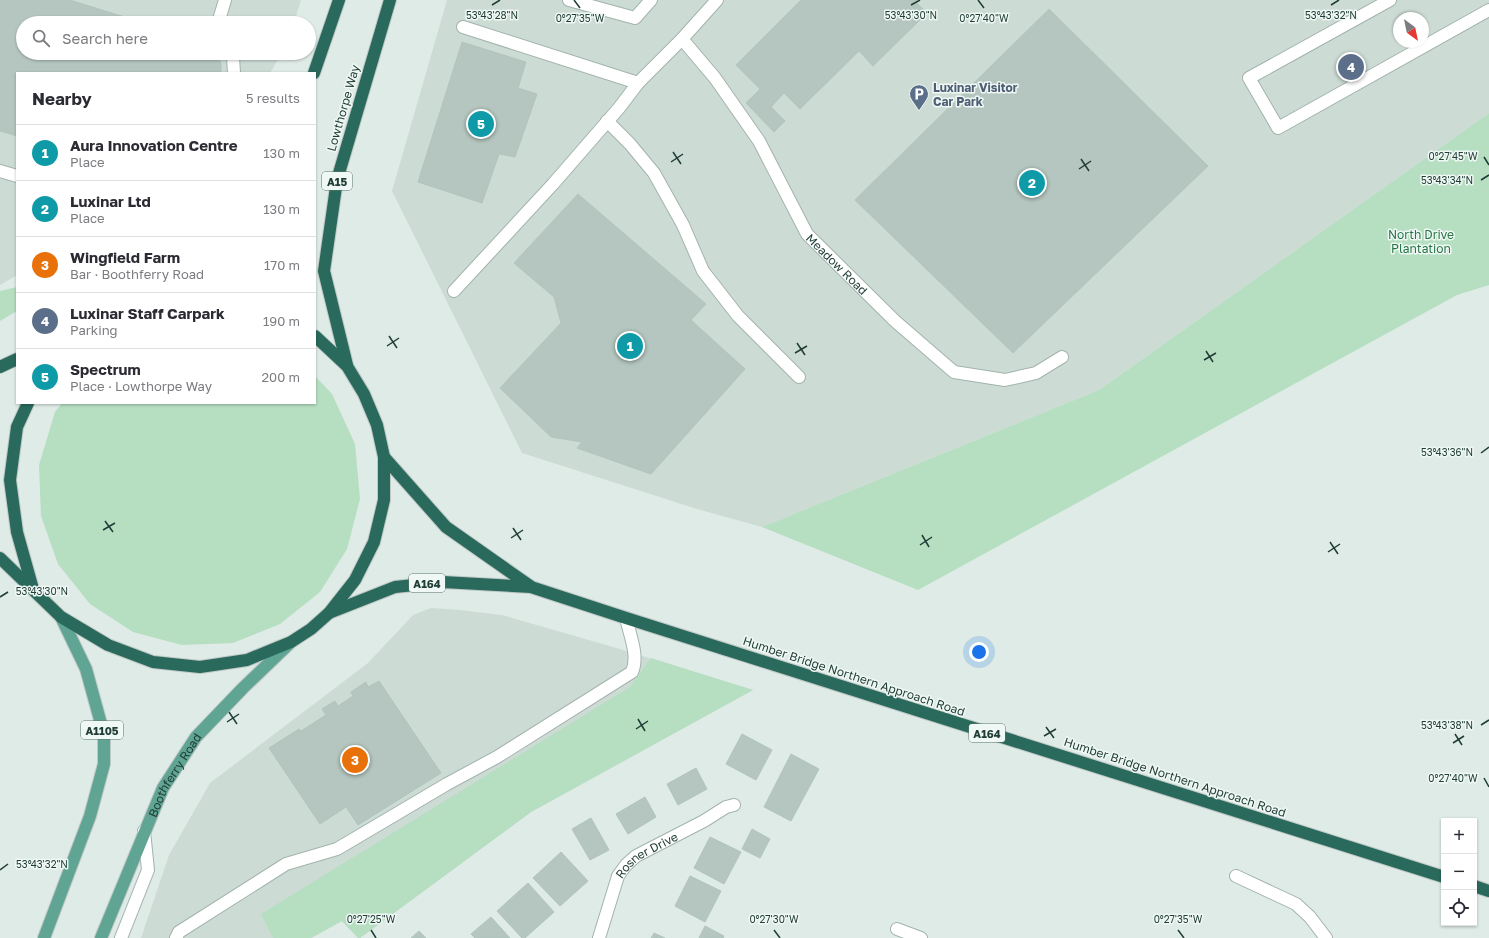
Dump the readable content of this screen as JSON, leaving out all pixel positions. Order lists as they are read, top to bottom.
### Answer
{
  "streets": {
    "highway": [
      "Lowthorpe Way",
      "A15",
      "A164",
      "Humber Bridge Northern Approach Road"
    ],
    "main road": ["A1105", "Boothferry Road"],
    "street": ["Meadow Road", "Rosner Drive"]
  },
  "crossings": [
    ["A164", "Humber Bridge Northern Approach Road"]
  ],
  "parks": ["North Drive Plantation"],
  "places": {
    "parking": ["Luxinar Visitor Car Park"]
  },
  "north": "bottom right",
  "page": {
    "search": "Search here",
    "pins": [
      "4",
      "5",
      "2",
      "1",
      "3"
    ],
    "heading": ["Nearby", "5 results"],
    "list": [
      {
        "mark": "1",
        "name": "Aura Innovation Centre",
        "note": "Place",
        "value": "130 m"
      },
      {
        "mark": "2",
        "name": "Luxinar Ltd",
        "note": "Place",
        "value": "130 m"
      },
      {
        "mark": "3",
        "name": "Wingfield Farm",
        "note": "Bar · Boothferry Road",
        "value": "170 m"
      },
      {
        "mark": "4",
        "name": "Luxinar Staff Carpark",
        "note": "Parking",
        "value": "190 m"
      },
      {
        "mark": "5",
        "name": "Spectrum",
        "note": "Place · Lowthorpe Way",
        "value": "200 m"
      }
    ],
    "map_buttons": ["+", "−"]
  },
  "coordinates": [
    "53°43'28\"N",
    "53°43'30\"N",
    "53°43'32\"N",
    "0°27'35\"W",
    "0°27'40\"W",
    "0°27'45\"W",
    "53°43'34\"N",
    "53°43'36\"N",
    "53°43'38\"N",
    "0°27'25\"W",
    "0°27'30\"W"
  ]
}
